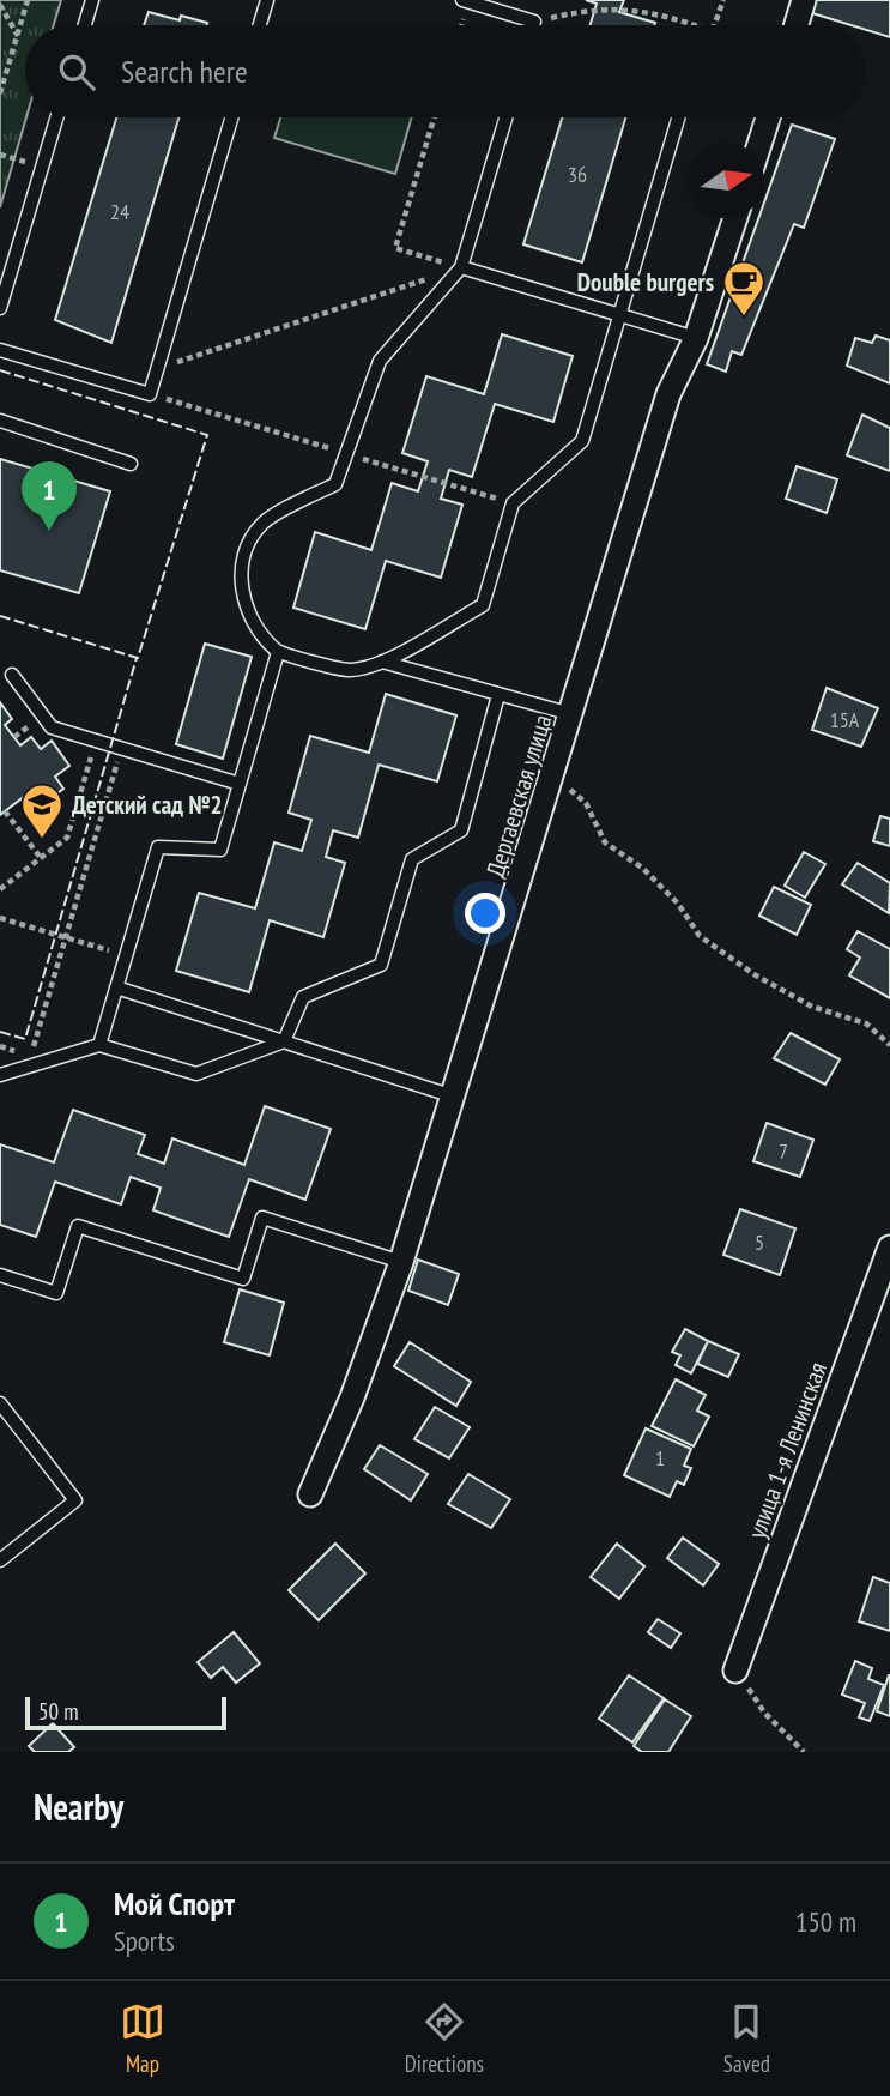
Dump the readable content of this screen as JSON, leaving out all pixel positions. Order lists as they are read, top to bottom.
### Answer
{
  "streets": {
    "street": ["Дергаевская улица", "улица 1-я Ленинская"]
  },
  "places": {
    "cafe": ["Double burgers"],
    "school or university": ["Детский сад №2"]
  },
  "house_numbers": [
    "36",
    "24",
    "15А",
    "7",
    "5",
    "1"
  ],
  "scale_bar": "50 m",
  "north": "right",
  "page": {
    "search": "Search here",
    "pins": "1",
    "scale": "50 m",
    "heading": "Nearby",
    "list": [
      {
        "mark": "1",
        "name": "Мой Спорт",
        "note": "Sports",
        "value": "150 m"
      }
    ],
    "nav": ["Map", "Directions", "Saved"]
  }
}
